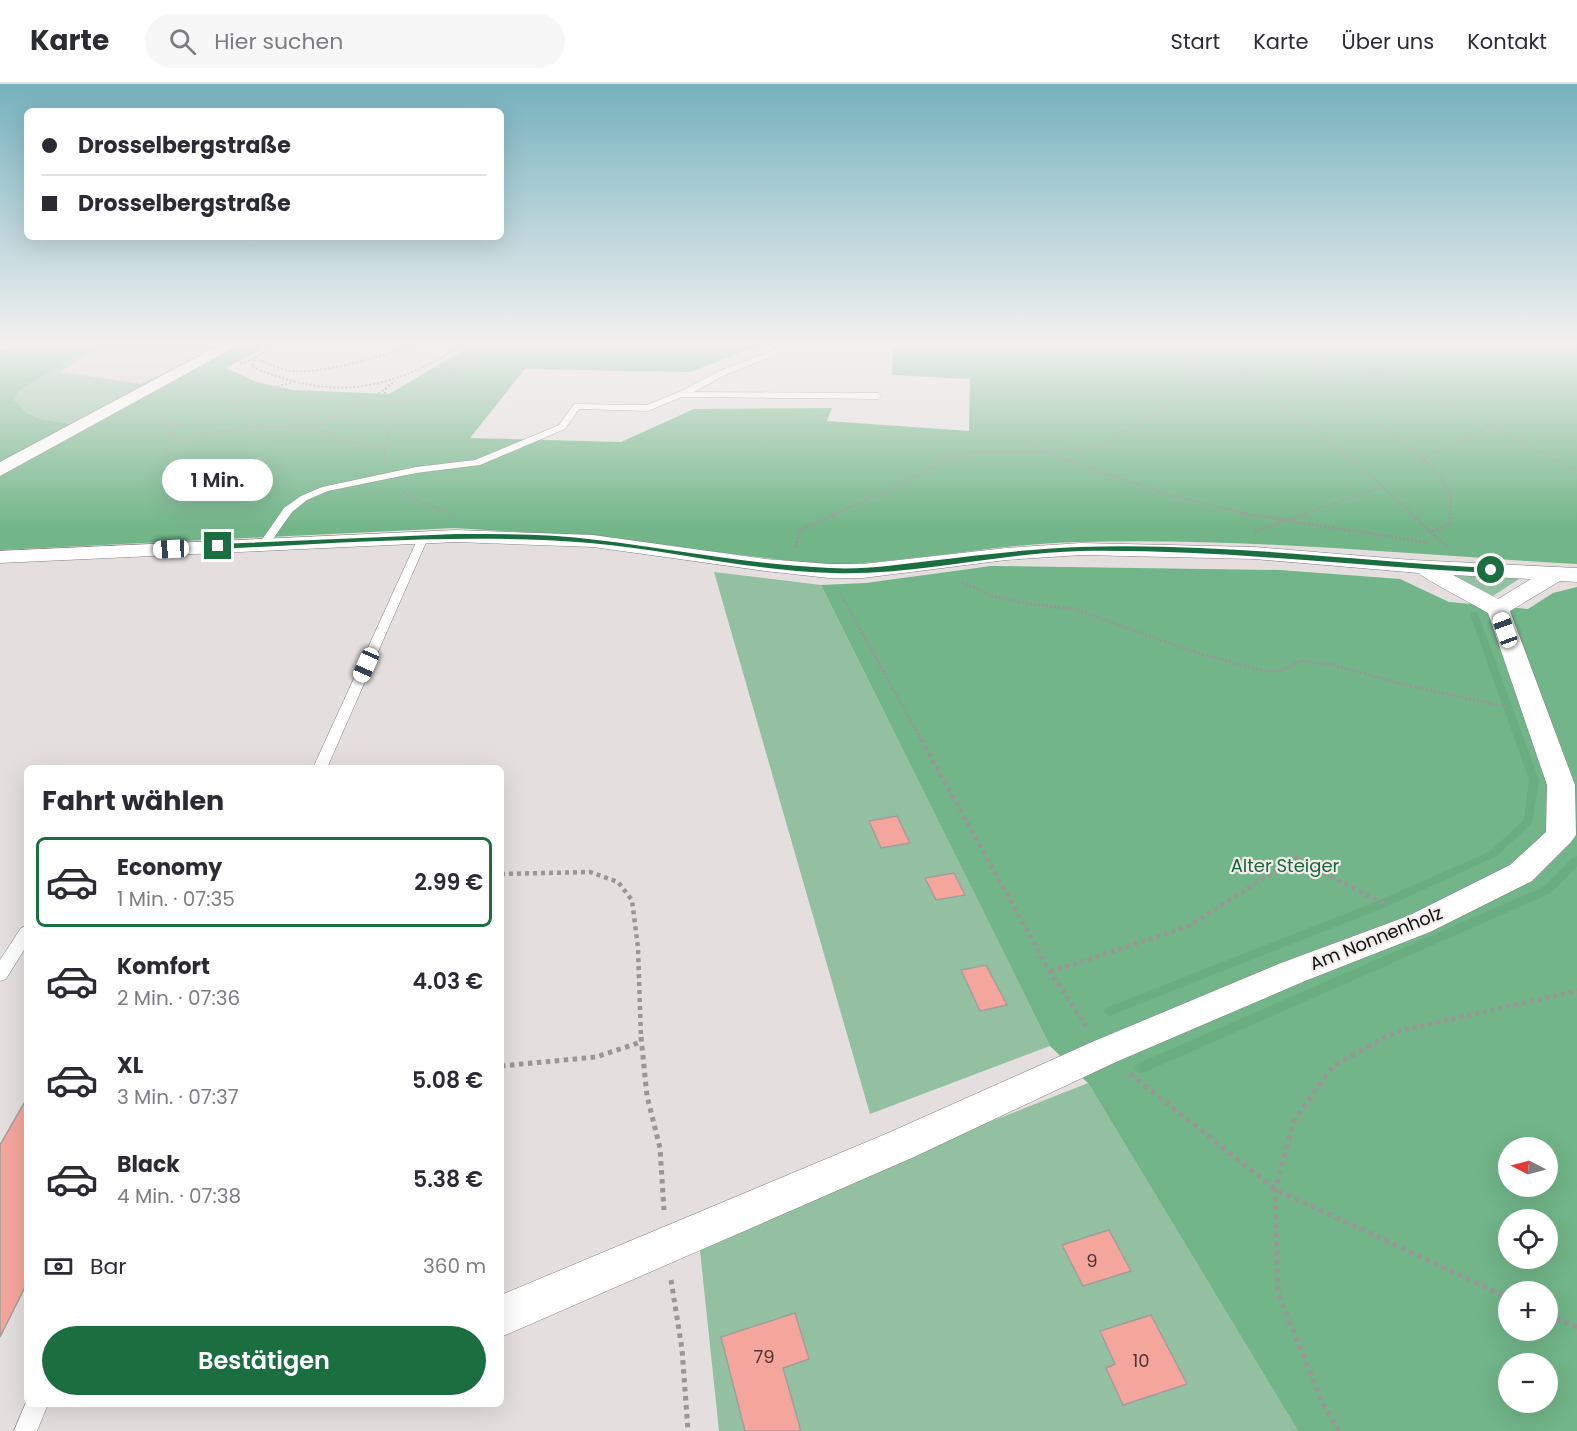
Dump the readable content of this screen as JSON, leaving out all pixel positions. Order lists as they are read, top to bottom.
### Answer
{
  "streets": {
    "street": ["Am Nonnenholz"]
  },
  "parks": ["Alter Steiger"],
  "house_numbers": ["9", "79", "10"],
  "north": "left",
  "page": {
    "header": "Karte",
    "search": "Hier suchen",
    "nav": [
      "Start",
      "Karte",
      "Über uns",
      "Kontakt"
    ],
    "banner": ["Drosselbergstraße", "Drosselbergstraße"],
    "bubble": "1 Min.",
    "heading": "Fahrt wählen",
    "list": [
      {
        "name": "Economy",
        "note": "1 Min. · 07:35",
        "value": "2.99 €"
      },
      {
        "name": "Komfort",
        "note": "2 Min. · 07:36",
        "value": "4.03 €"
      },
      {
        "name": "XL",
        "note": "3 Min. · 07:37",
        "value": "5.08 €"
      },
      {
        "name": "Black",
        "note": "4 Min. · 07:38",
        "value": "5.38 €"
      }
    ],
    "map_buttons": ["+", "−"],
    "pay": ["Bar", "360 m"],
    "buttons": "Bestätigen"
  }
}
